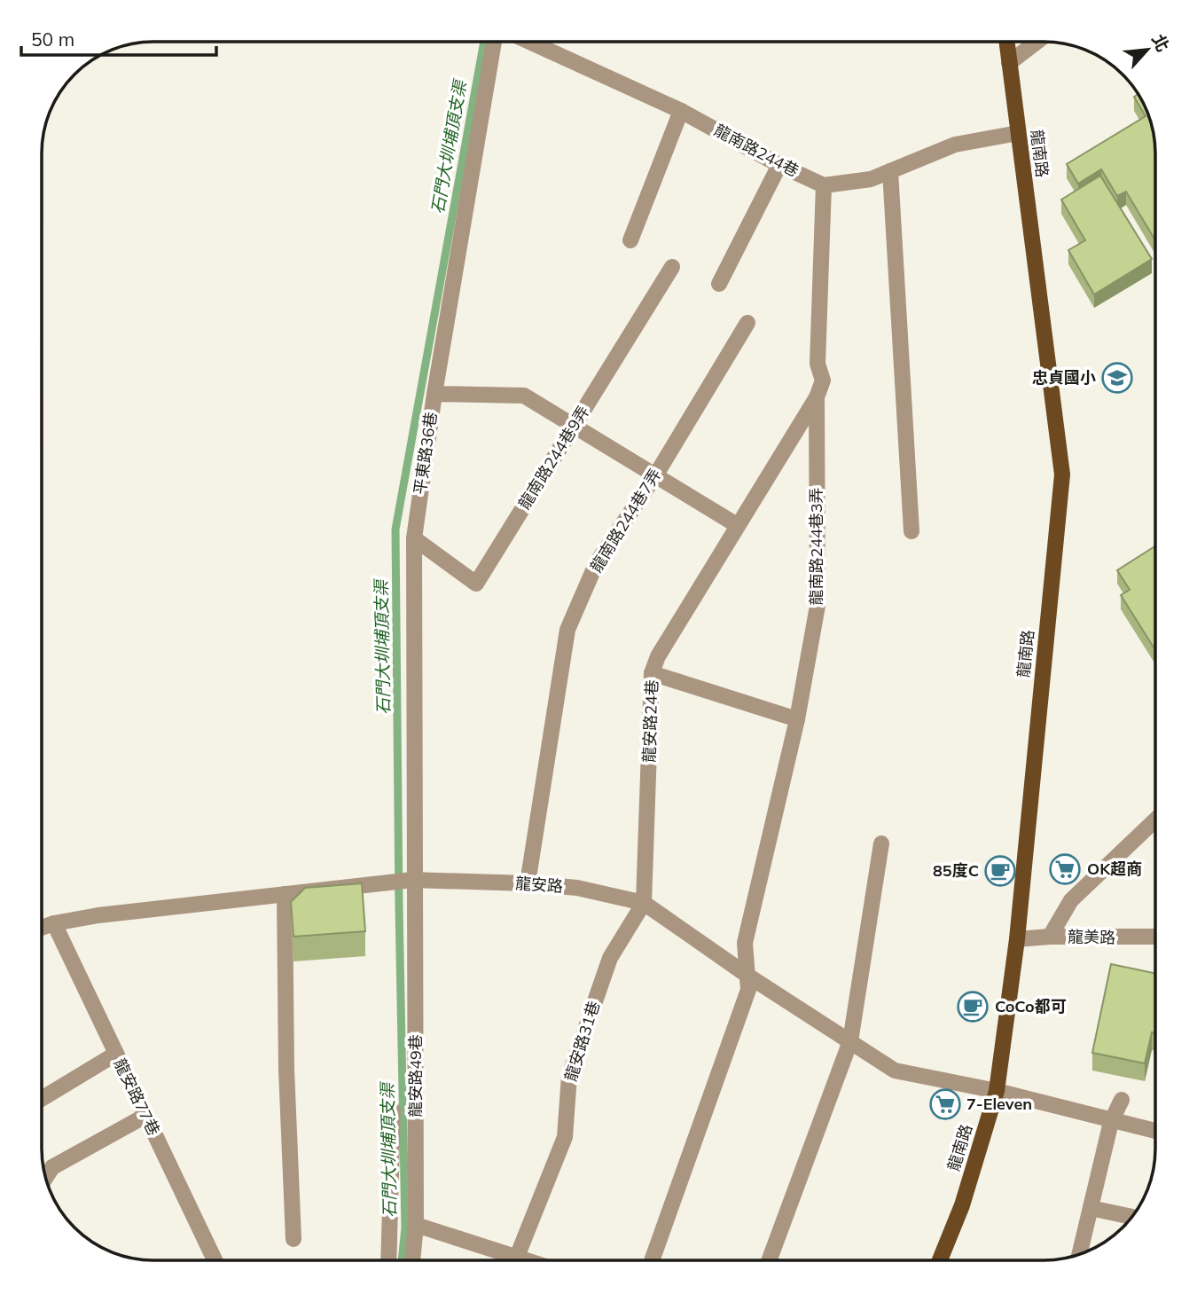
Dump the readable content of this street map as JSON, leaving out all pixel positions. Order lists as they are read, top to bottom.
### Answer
{
  "streets": {
    "main road": ["龍南路"],
    "street": [
      "龍南路244巷",
      "平東路36巷",
      "龍南路244巷9弄",
      "龍南路244巷7弄",
      "龍南路244巷3弄",
      "龍安路24巷",
      "龍安路",
      "龍美路",
      "龍安路31巷",
      "龍安路49巷",
      "龍安路77巷"
    ]
  },
  "crossings": [
    ["龍南路244巷", "龍南路244巷3弄"],
    ["龍南路", "龍安路"],
    ["龍南路", "龍美路"],
    ["平東路36巷", "龍南路244巷9弄"],
    ["平東路36巷", "龍安路"],
    ["平東路36巷", "龍安路49巷"],
    ["龍南路244巷7弄", "龍安路"],
    ["龍南路244巷3弄", "龍安路24巷"],
    ["龍南路244巷3弄", "龍安路"],
    ["龍安路24巷", "龍安路"],
    ["龍安路24巷", "龍安路31巷"],
    ["龍安路", "龍安路31巷"],
    ["龍安路", "龍安路49巷"],
    ["龍安路", "龍安路77巷"]
  ],
  "water": ["石門大圳埔頂支渠"],
  "places": {
    "school or university": ["忠貞國小"],
    "supermarket": ["OK超商", "7-Eleven"],
    "cafe": ["85度C", "CoCo都可"]
  },
  "scale_bar": "50 m",
  "north": "top right"
}
